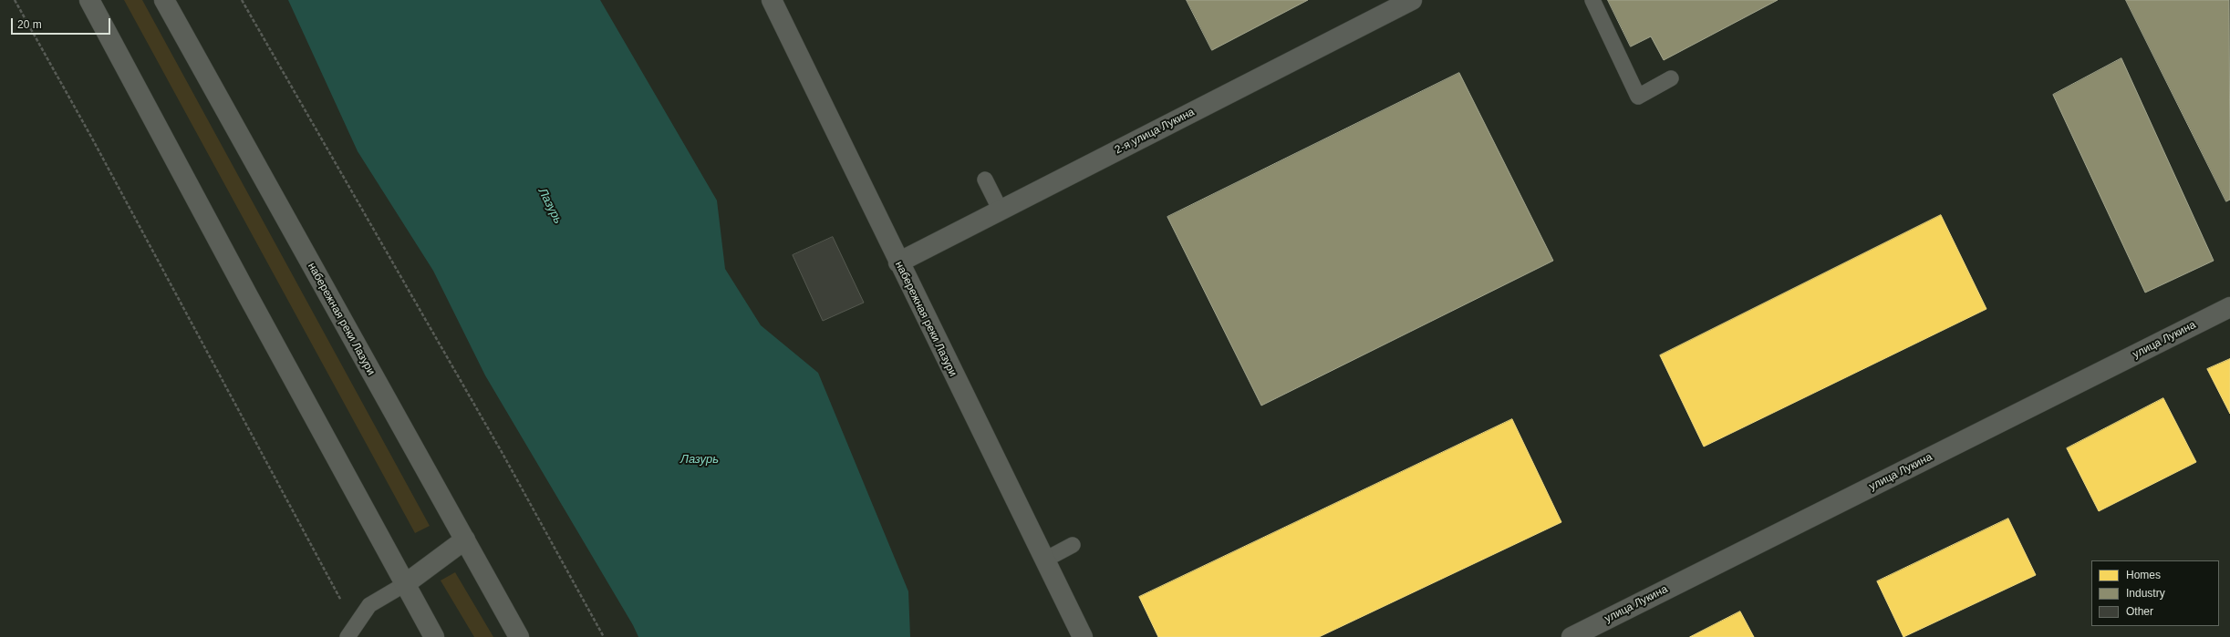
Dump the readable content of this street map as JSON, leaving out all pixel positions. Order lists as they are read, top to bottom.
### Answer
{
  "streets": {
    "street": ["2-я улица Лукина", "набережная реки Лазури", "улица Лукина"]
  },
  "crossings": [
    ["2-я улица Лукина", "набережная реки Лазури"]
  ],
  "water": ["Лазурь"],
  "legend": ["Homes", "Industry", "Other"],
  "scale_bar": "20 m"
}
